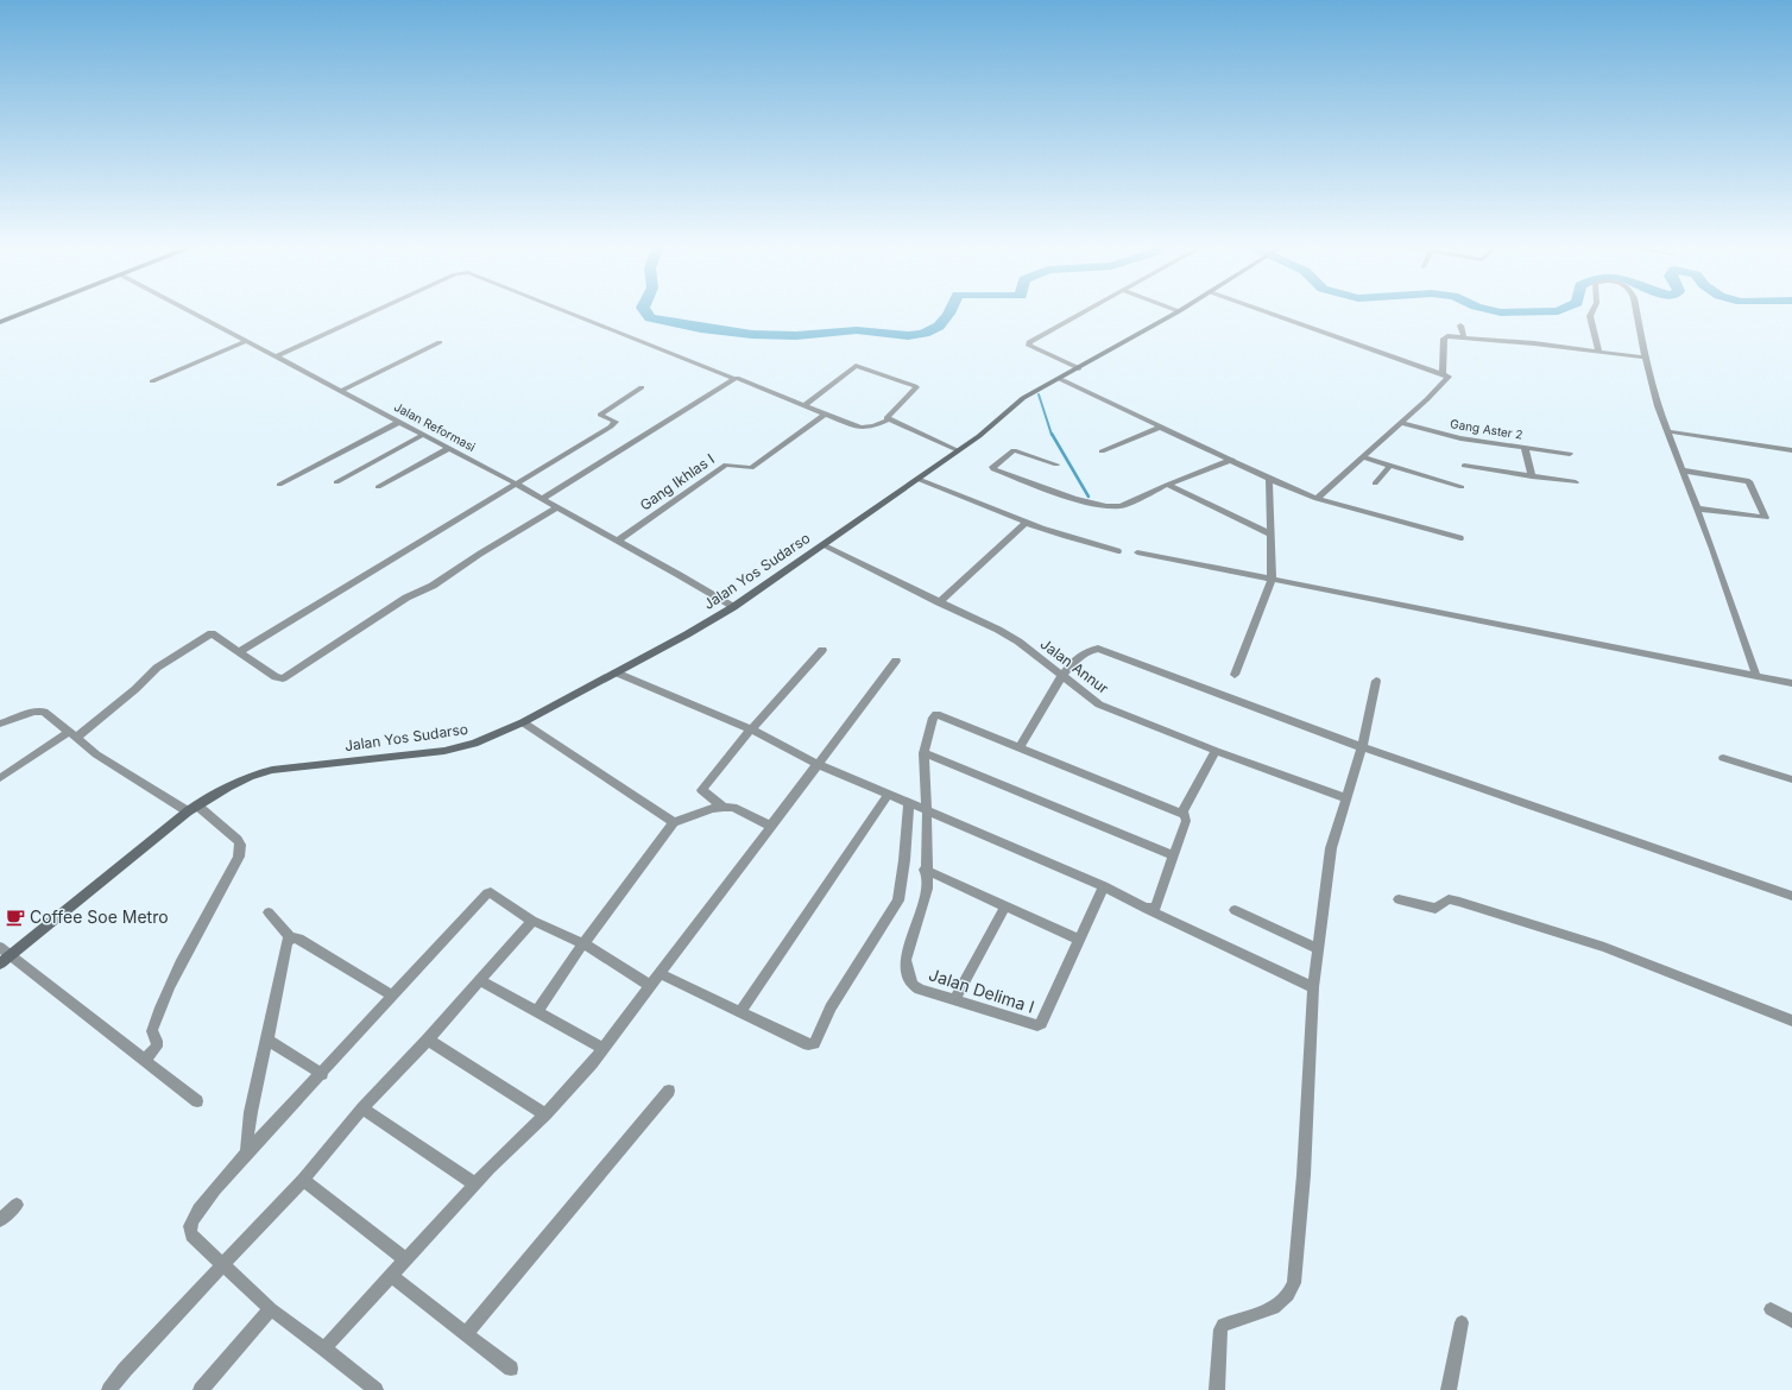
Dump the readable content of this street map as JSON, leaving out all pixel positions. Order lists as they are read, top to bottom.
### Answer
{
  "streets": {
    "street": [
      "Jalan Reformasi",
      "Gang Aster 2",
      "Gang Ikhlas I",
      "Jalan Yos Sudarso",
      "Jalan Annur",
      "Jalan Delima I"
    ]
  },
  "crossings": [
    ["Jalan Reformasi", "Gang Ikhlas I"],
    ["Jalan Reformasi", "Jalan Yos Sudarso"],
    ["Jalan Yos Sudarso", "Jalan Annur"]
  ],
  "places": {
    "cafe": ["Coffee Soe Metro"]
  }
}
